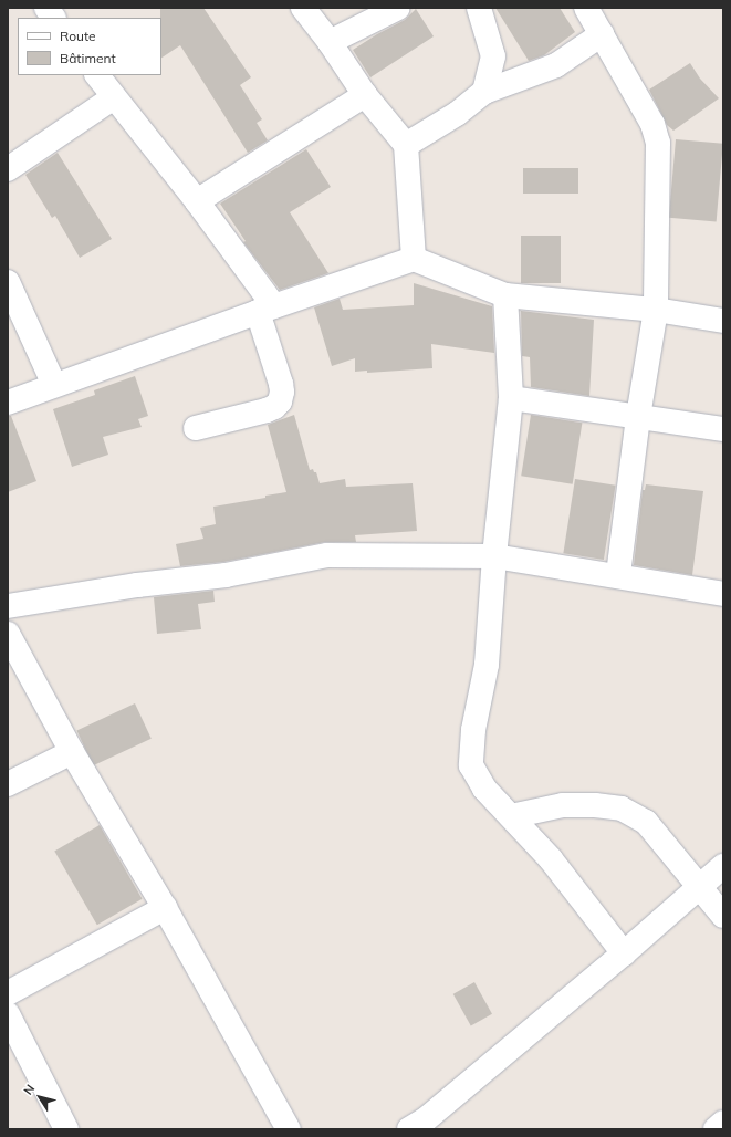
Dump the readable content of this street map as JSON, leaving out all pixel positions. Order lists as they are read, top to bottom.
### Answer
{
  "legend": ["Route", "Bâtiment"],
  "north": "top left"
}
